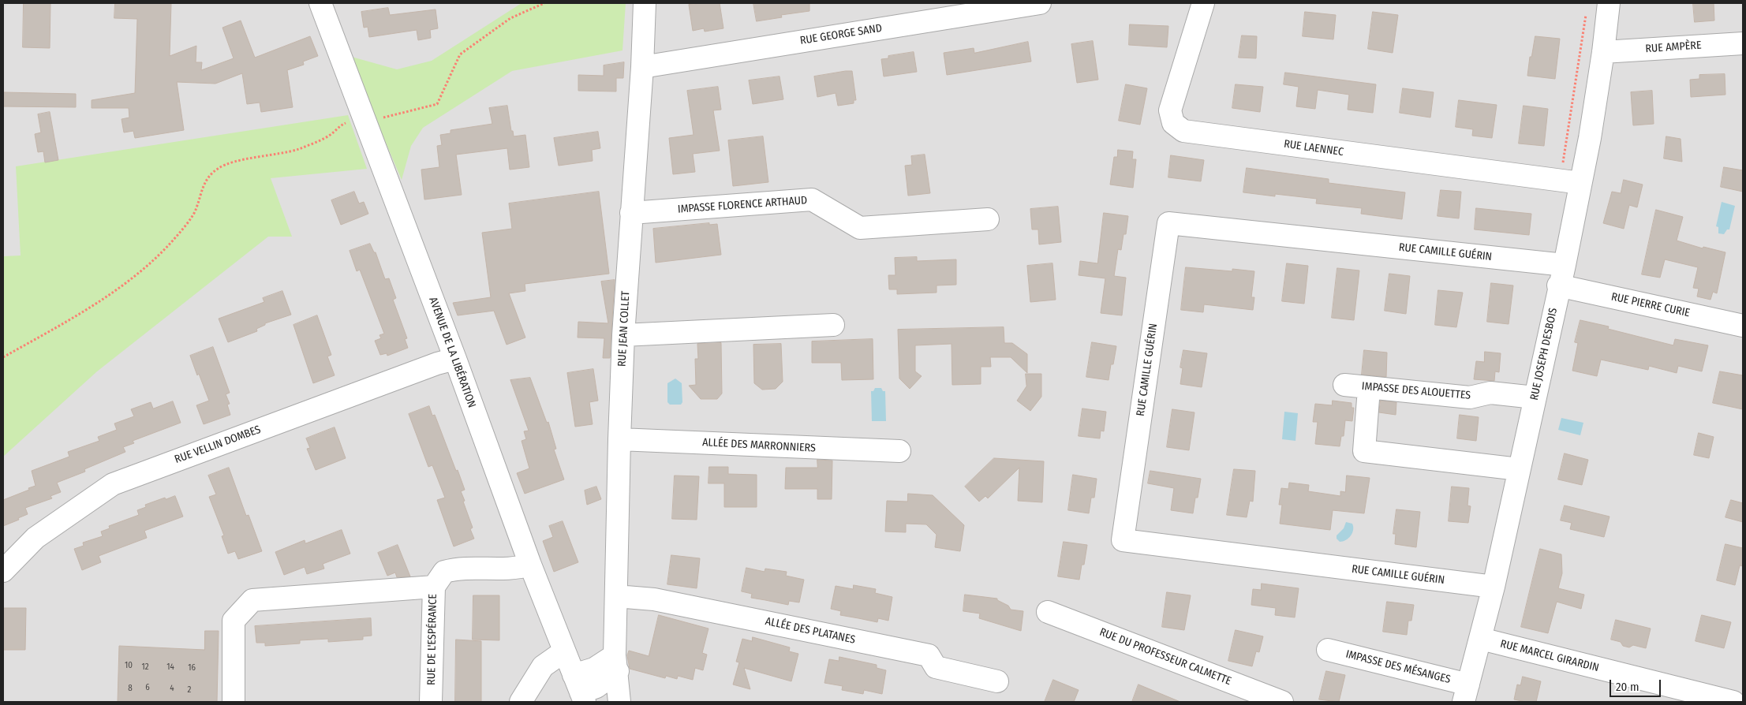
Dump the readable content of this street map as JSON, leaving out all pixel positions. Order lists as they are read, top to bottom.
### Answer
{
  "streets": {
    "street": [
      "RUE GEORGE SAND",
      "RUE AMPÈRE",
      "RUE LAENNEC",
      "IMPASSE FLORENCE ARTHAUD",
      "RUE CAMILLE GUÉRIN",
      "RUE PIERRE CURIE",
      "RUE JEAN COLLET",
      "AVENUE DE LA LIBÉRATION",
      "RUE JOSEPH DESBOIS",
      "IMPASSE DES ALOUETTES",
      "RUE VELLIN DOMBES",
      "ALLÉE DES MARRONNIERS",
      "ALLÉE DES PLATANES",
      "RUE DE L'ESPÉRANCE",
      "RUE MARCEL GIRARDIN",
      "RUE DU PROFESSEUR CALMETTE",
      "IMPASSE DES MÉSANGES"
    ]
  },
  "crossings": [
    ["RUE GEORGE SAND", "RUE JEAN COLLET"],
    ["RUE AMPÈRE", "RUE JOSEPH DESBOIS"],
    ["RUE LAENNEC", "RUE JOSEPH DESBOIS"],
    ["IMPASSE FLORENCE ARTHAUD", "RUE JEAN COLLET"],
    ["RUE CAMILLE GUÉRIN", "RUE JOSEPH DESBOIS"],
    ["RUE PIERRE CURIE", "RUE JOSEPH DESBOIS"],
    ["RUE JEAN COLLET", "ALLÉE DES MARRONNIERS"],
    ["RUE JEAN COLLET", "ALLÉE DES PLATANES"],
    ["AVENUE DE LA LIBÉRATION", "RUE VELLIN DOMBES"],
    ["AVENUE DE LA LIBÉRATION", "RUE DE L'ESPÉRANCE"],
    ["RUE JOSEPH DESBOIS", "IMPASSE DES ALOUETTES"],
    ["RUE JOSEPH DESBOIS", "RUE MARCEL GIRARDIN"],
    ["RUE JOSEPH DESBOIS", "IMPASSE DES MÉSANGES"]
  ],
  "house_numbers": [
    "10",
    "12",
    "14",
    "16",
    "6",
    "8",
    "4",
    "2"
  ],
  "scale_bar": "20 m"
}
